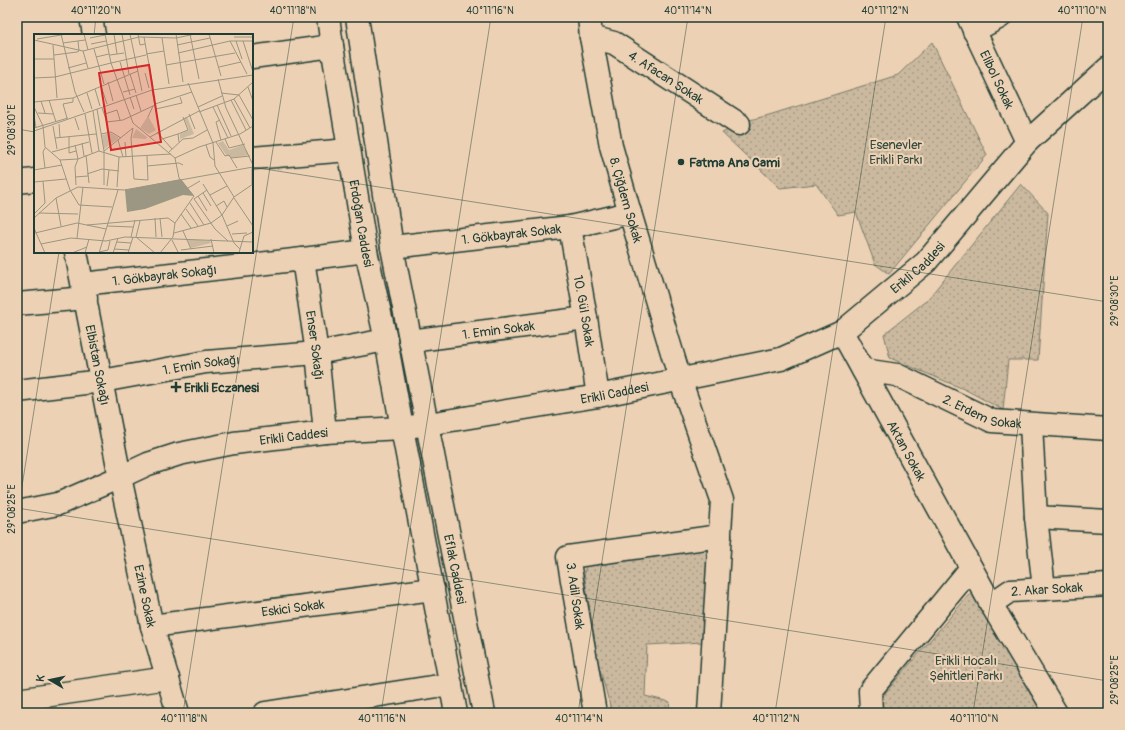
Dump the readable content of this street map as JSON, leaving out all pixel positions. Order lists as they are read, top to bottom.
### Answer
{
  "streets": {
    "street": [
      "4. Afacan Sokak",
      "Elibol Sokak",
      "8. Çiğdem Sokak",
      "Erdoğan Caddesi",
      "1. Gökbayrak Sokak",
      "Erikli Caddesi",
      "1. Gökbayrak Sokağı",
      "10. Gül Sokak",
      "1. Emin Sokak",
      "Enser Sokağı",
      "Elbistan Sokağı",
      "1. Emin Sokağı",
      "2. Erdem Sokak",
      "Aktan Sokak",
      "Eflak Caddesi",
      "2. Akar Sokak",
      "Ezine Sokak",
      "3. Adil Sokak",
      "Eskici Sokak"
    ]
  },
  "crossings": [
    ["4. Afacan Sokak", "8. Çiğdem Sokak"],
    ["Elibol Sokak", "Erikli Caddesi"],
    ["8. Çiğdem Sokak", "1. Gökbayrak Sokak"],
    ["8. Çiğdem Sokak", "Erikli Caddesi"],
    ["Erdoğan Caddesi", "1. Gökbayrak Sokak"],
    ["Erdoğan Caddesi", "Erikli Caddesi"],
    ["Erdoğan Caddesi", "1. Gökbayrak Sokağı"],
    ["Erdoğan Caddesi", "1. Emin Sokak"],
    ["Erdoğan Caddesi", "1. Emin Sokağı"],
    ["Erdoğan Caddesi", "Eflak Caddesi"],
    ["1. Gökbayrak Sokak", "10. Gül Sokak"],
    ["Erikli Caddesi", "10. Gül Sokak"],
    ["Erikli Caddesi", "Enser Sokağı"],
    ["Erikli Caddesi", "Elbistan Sokağı"],
    ["Erikli Caddesi", "Aktan Sokak"],
    ["Erikli Caddesi", "Eflak Caddesi"],
    ["Erikli Caddesi", "Ezine Sokak"],
    ["1. Gökbayrak Sokağı", "Enser Sokağı"],
    ["1. Gökbayrak Sokağı", "Elbistan Sokağı"],
    ["10. Gül Sokak", "1. Emin Sokak"],
    ["Enser Sokağı", "1. Emin Sokağı"],
    ["Elbistan Sokağı", "1. Emin Sokağı"],
    ["Elbistan Sokağı", "Ezine Sokak"],
    ["2. Erdem Sokak", "Aktan Sokak"],
    ["Aktan Sokak", "2. Akar Sokak"],
    ["Eflak Caddesi", "Eskici Sokak"],
    ["Ezine Sokak", "Eskici Sokak"]
  ],
  "parks": ["Esenevler Erikli Parkı", "Erikli Hocalı Şehitleri Parkı"],
  "places": {
    "other": ["Fatma Ana Cami"],
    "health": ["Erikli Eczanesi"]
  },
  "north": "left",
  "coordinates": [
    "40°11'20\"N",
    "40°11'18\"N",
    "40°11'16\"N",
    "40°11'14\"N",
    "40°11'12\"N",
    "40°11'10\"N",
    "29°08'30\"E",
    "29°08'25\"E"
  ]
}
